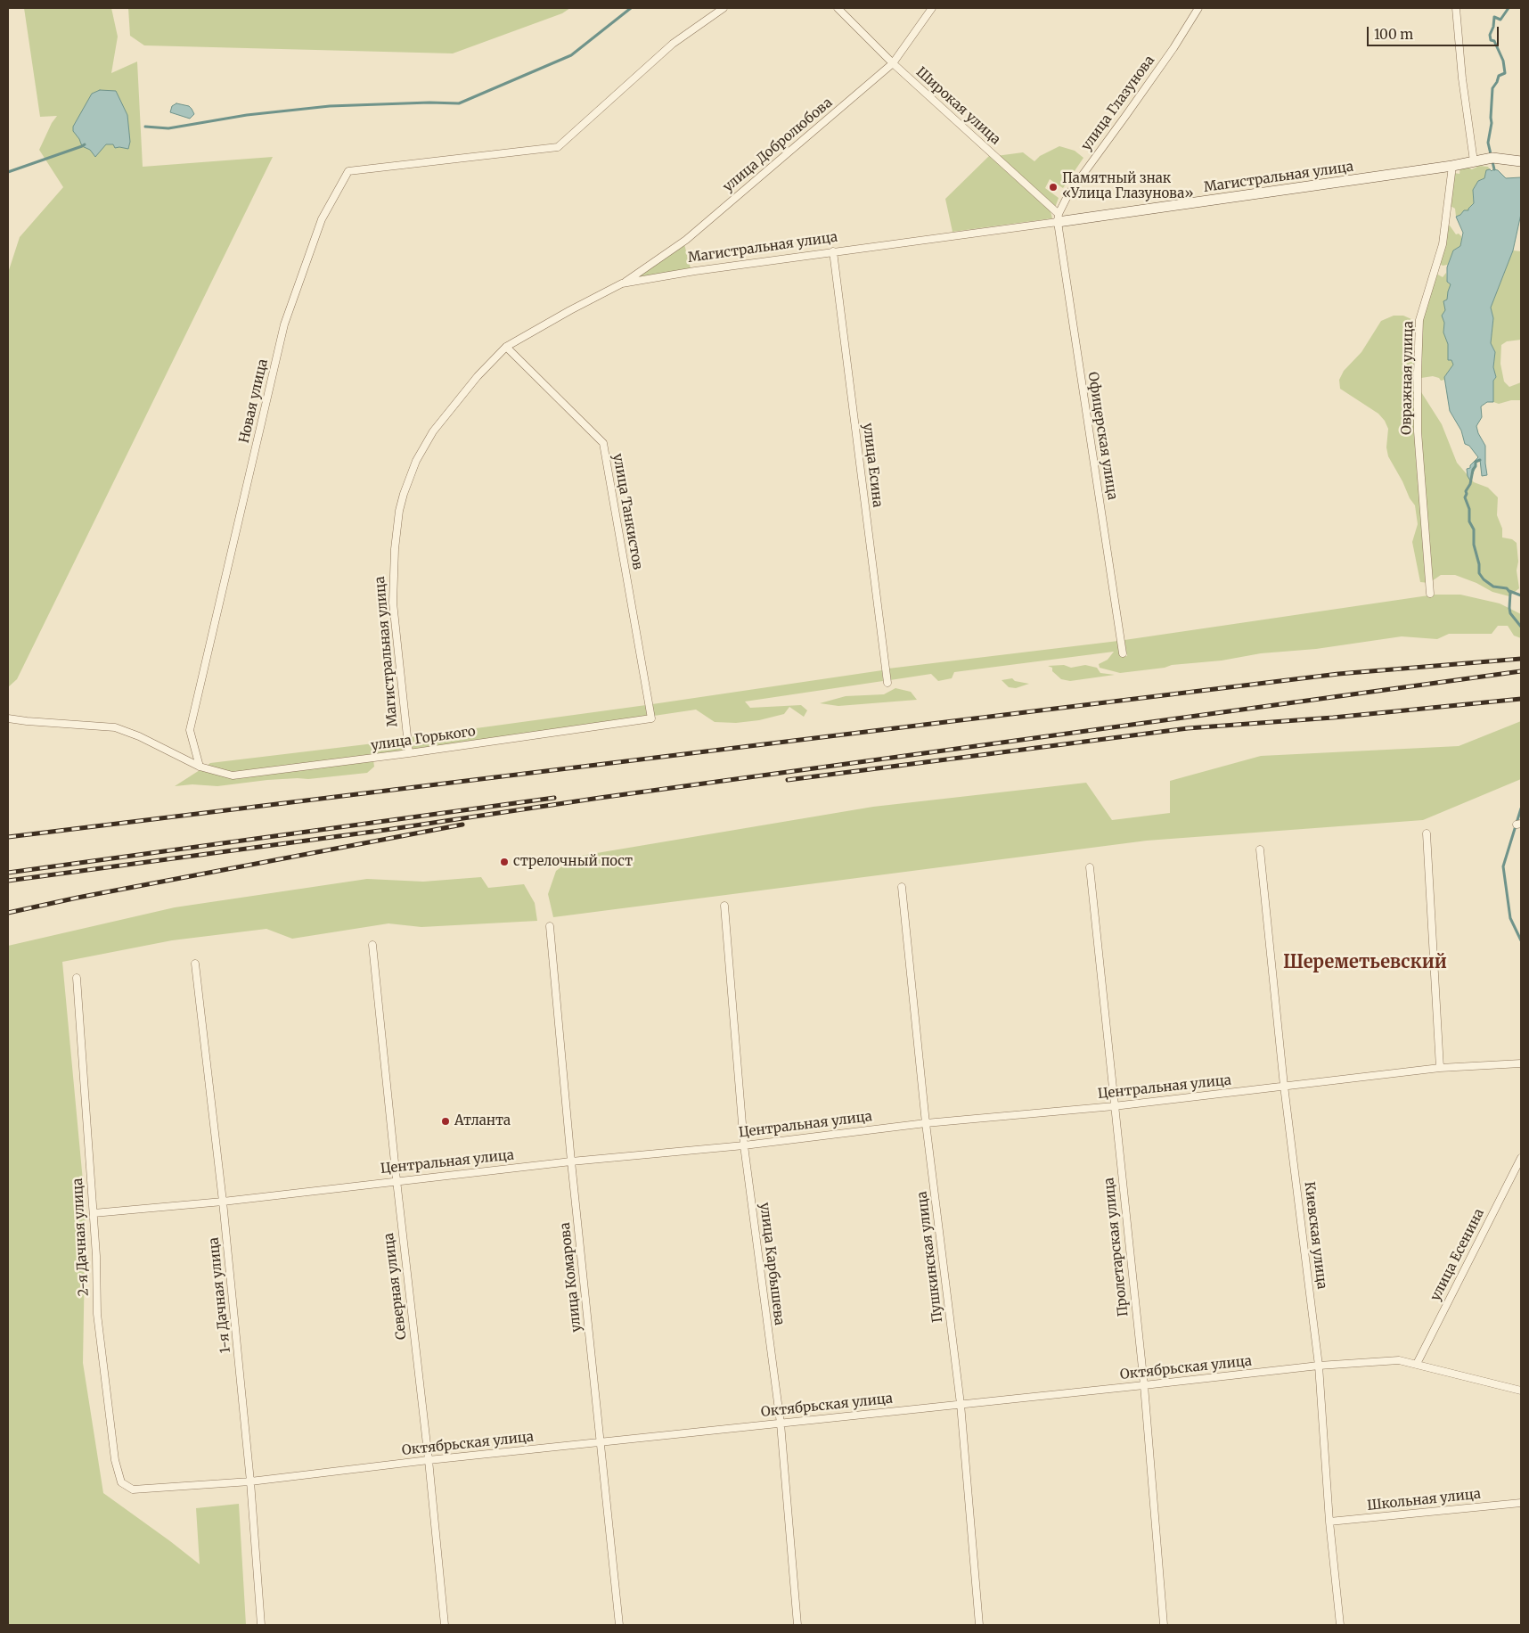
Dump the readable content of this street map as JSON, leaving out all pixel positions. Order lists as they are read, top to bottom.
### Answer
{
  "streets": {
    "street": [
      "улица Глазунова",
      "Широкая улица",
      "улица Добролюбова",
      "Магистральная улица",
      "Овражная улица",
      "Новая улица",
      "Офицерская улица",
      "улица Есина",
      "улица Танкистов",
      "улица Горького",
      "Центральная улица",
      "Киевская улица",
      "2-я Дачная улица",
      "Пролетарская улица",
      "улица Есенина",
      "Пушкинская улица",
      "улица Карбышева",
      "улица Комарова",
      "Северная улица",
      "1-я Дачная улица",
      "Октябрьская улица",
      "Школьная улица"
    ]
  },
  "crossings": [
    ["улица Глазунова", "Широкая улица"],
    ["улица Глазунова", "Магистральная улица"],
    ["улица Глазунова", "Офицерская улица"],
    ["Широкая улица", "улица Добролюбова"],
    ["Широкая улица", "Магистральная улица"],
    ["Широкая улица", "Офицерская улица"],
    ["улица Добролюбова", "Магистральная улица"],
    ["Магистральная улица", "Овражная улица"],
    ["Магистральная улица", "Офицерская улица"],
    ["Магистральная улица", "улица Есина"],
    ["Магистральная улица", "улица Танкистов"],
    ["Магистральная улица", "улица Горького"],
    ["Новая улица", "улица Горького"],
    ["улица Танкистов", "улица Горького"],
    ["Центральная улица", "Киевская улица"],
    ["Центральная улица", "2-я Дачная улица"],
    ["Центральная улица", "Пролетарская улица"],
    ["Центральная улица", "Пушкинская улица"],
    ["Центральная улица", "улица Карбышева"],
    ["Центральная улица", "улица Комарова"],
    ["Центральная улица", "Северная улица"],
    ["Центральная улица", "1-я Дачная улица"],
    ["Киевская улица", "Октябрьская улица"],
    ["Киевская улица", "Школьная улица"],
    ["2-я Дачная улица", "Октябрьская улица"],
    ["Пролетарская улица", "Октябрьская улица"],
    ["улица Есенина", "Октябрьская улица"],
    ["Пушкинская улица", "Октябрьская улица"],
    ["улица Карбышева", "Октябрьская улица"],
    ["улица Комарова", "Октябрьская улица"],
    ["Северная улица", "Октябрьская улица"],
    ["1-я Дачная улица", "Октябрьская улица"]
  ],
  "districts": ["Шереметьевский"],
  "places": ["Памятный знак «Улица Глазунова»", "стрелочный пост", "Атланта"],
  "scale_bar": "100 m"
}
